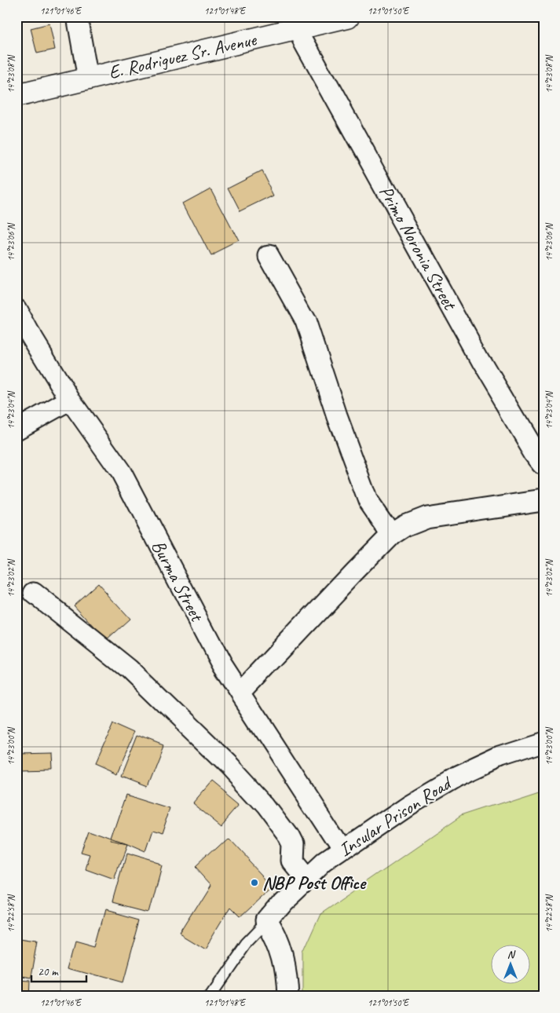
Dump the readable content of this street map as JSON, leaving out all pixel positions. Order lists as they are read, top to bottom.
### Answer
{
  "streets": {
    "street": [
      "E. Rodriguez Sr. Avenue",
      "Primo Noronia Street",
      "Burma Street",
      "Insular Prison Road"
    ]
  },
  "crossings": [
    ["E. Rodriguez Sr. Avenue", "Primo Noronia Street"],
    ["Burma Street", "Insular Prison Road"]
  ],
  "places": ["NBP Post Office"],
  "scale_bar": "20 m",
  "north": "top",
  "coordinates": [
    "121°01'46\"E",
    "121°01'48\"E",
    "121°01'50\"E",
    "14°23'08\"N",
    "14°23'06\"N",
    "14°23'04\"N",
    "14°23'02\"N",
    "14°23'00\"N",
    "14°22'58\"N"
  ]
}
